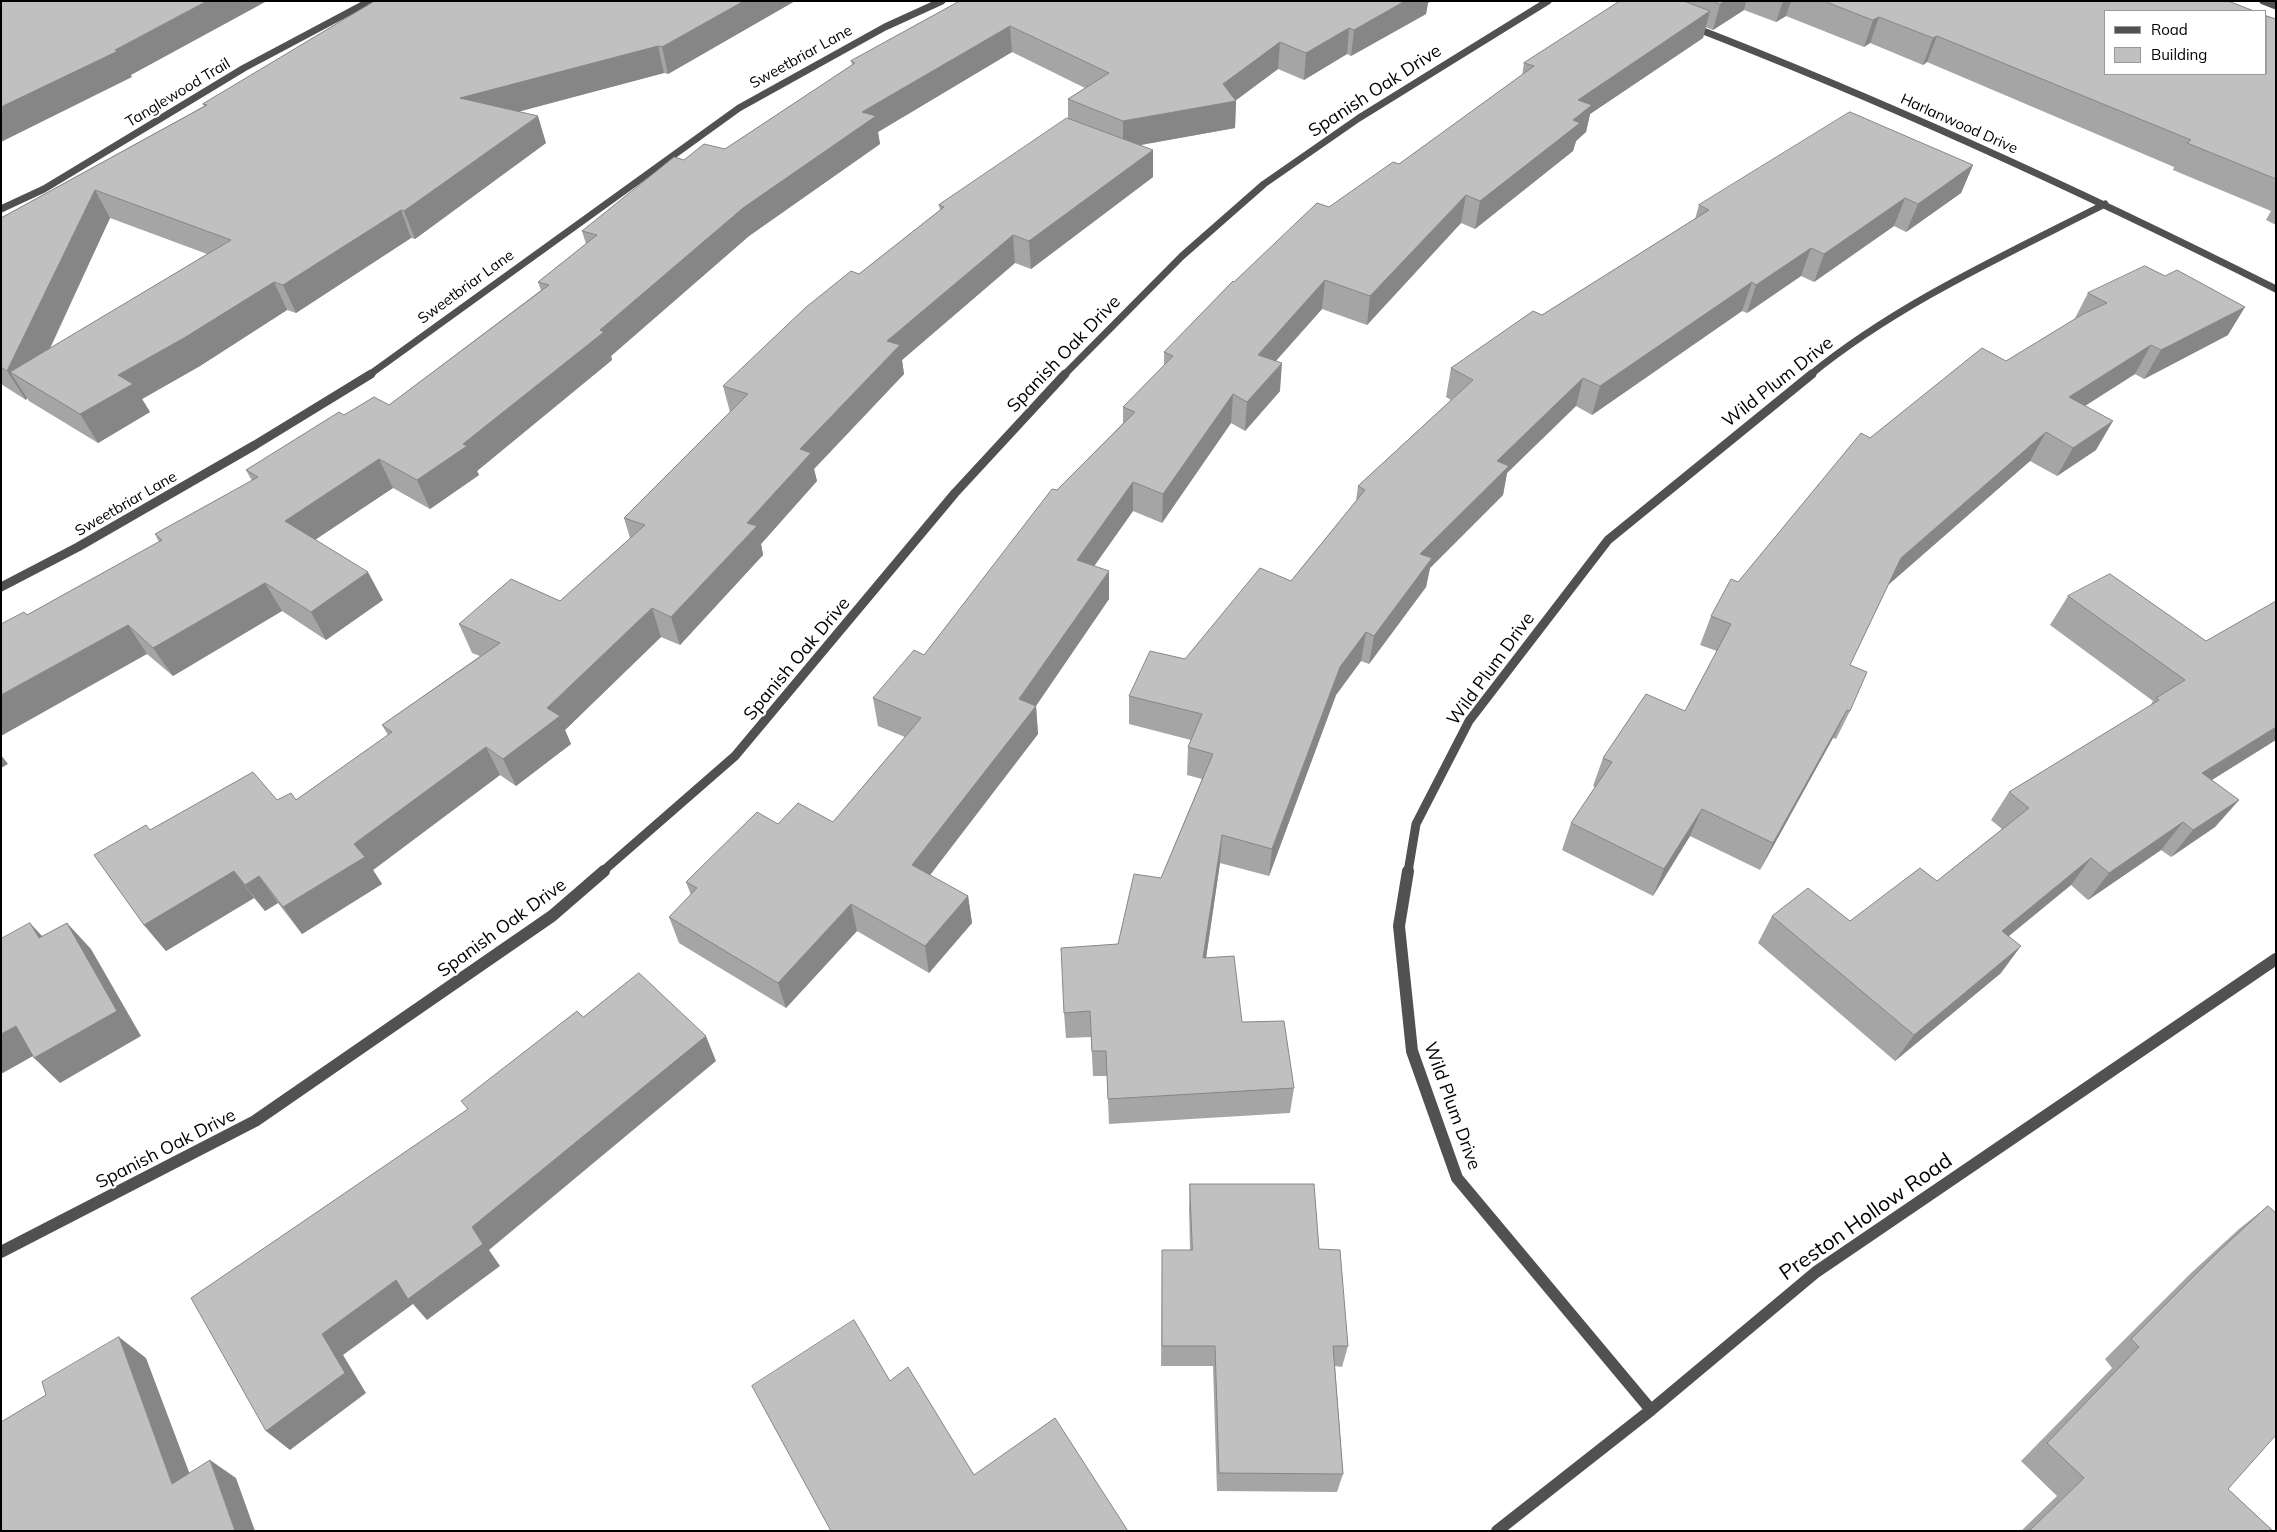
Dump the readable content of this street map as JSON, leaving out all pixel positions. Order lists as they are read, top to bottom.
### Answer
{
  "streets": {
    "street": [
      "Sweetbriar Lane",
      "Spanish Oak Drive",
      "Tanglewood Trail",
      "Harlanwood Drive",
      "Wild Plum Drive",
      "Preston Hollow Road"
    ]
  },
  "crossings": [
    ["Harlanwood Drive", "Wild Plum Drive"],
    ["Wild Plum Drive", "Preston Hollow Road"]
  ],
  "legend": ["Road", "Building"]
}
